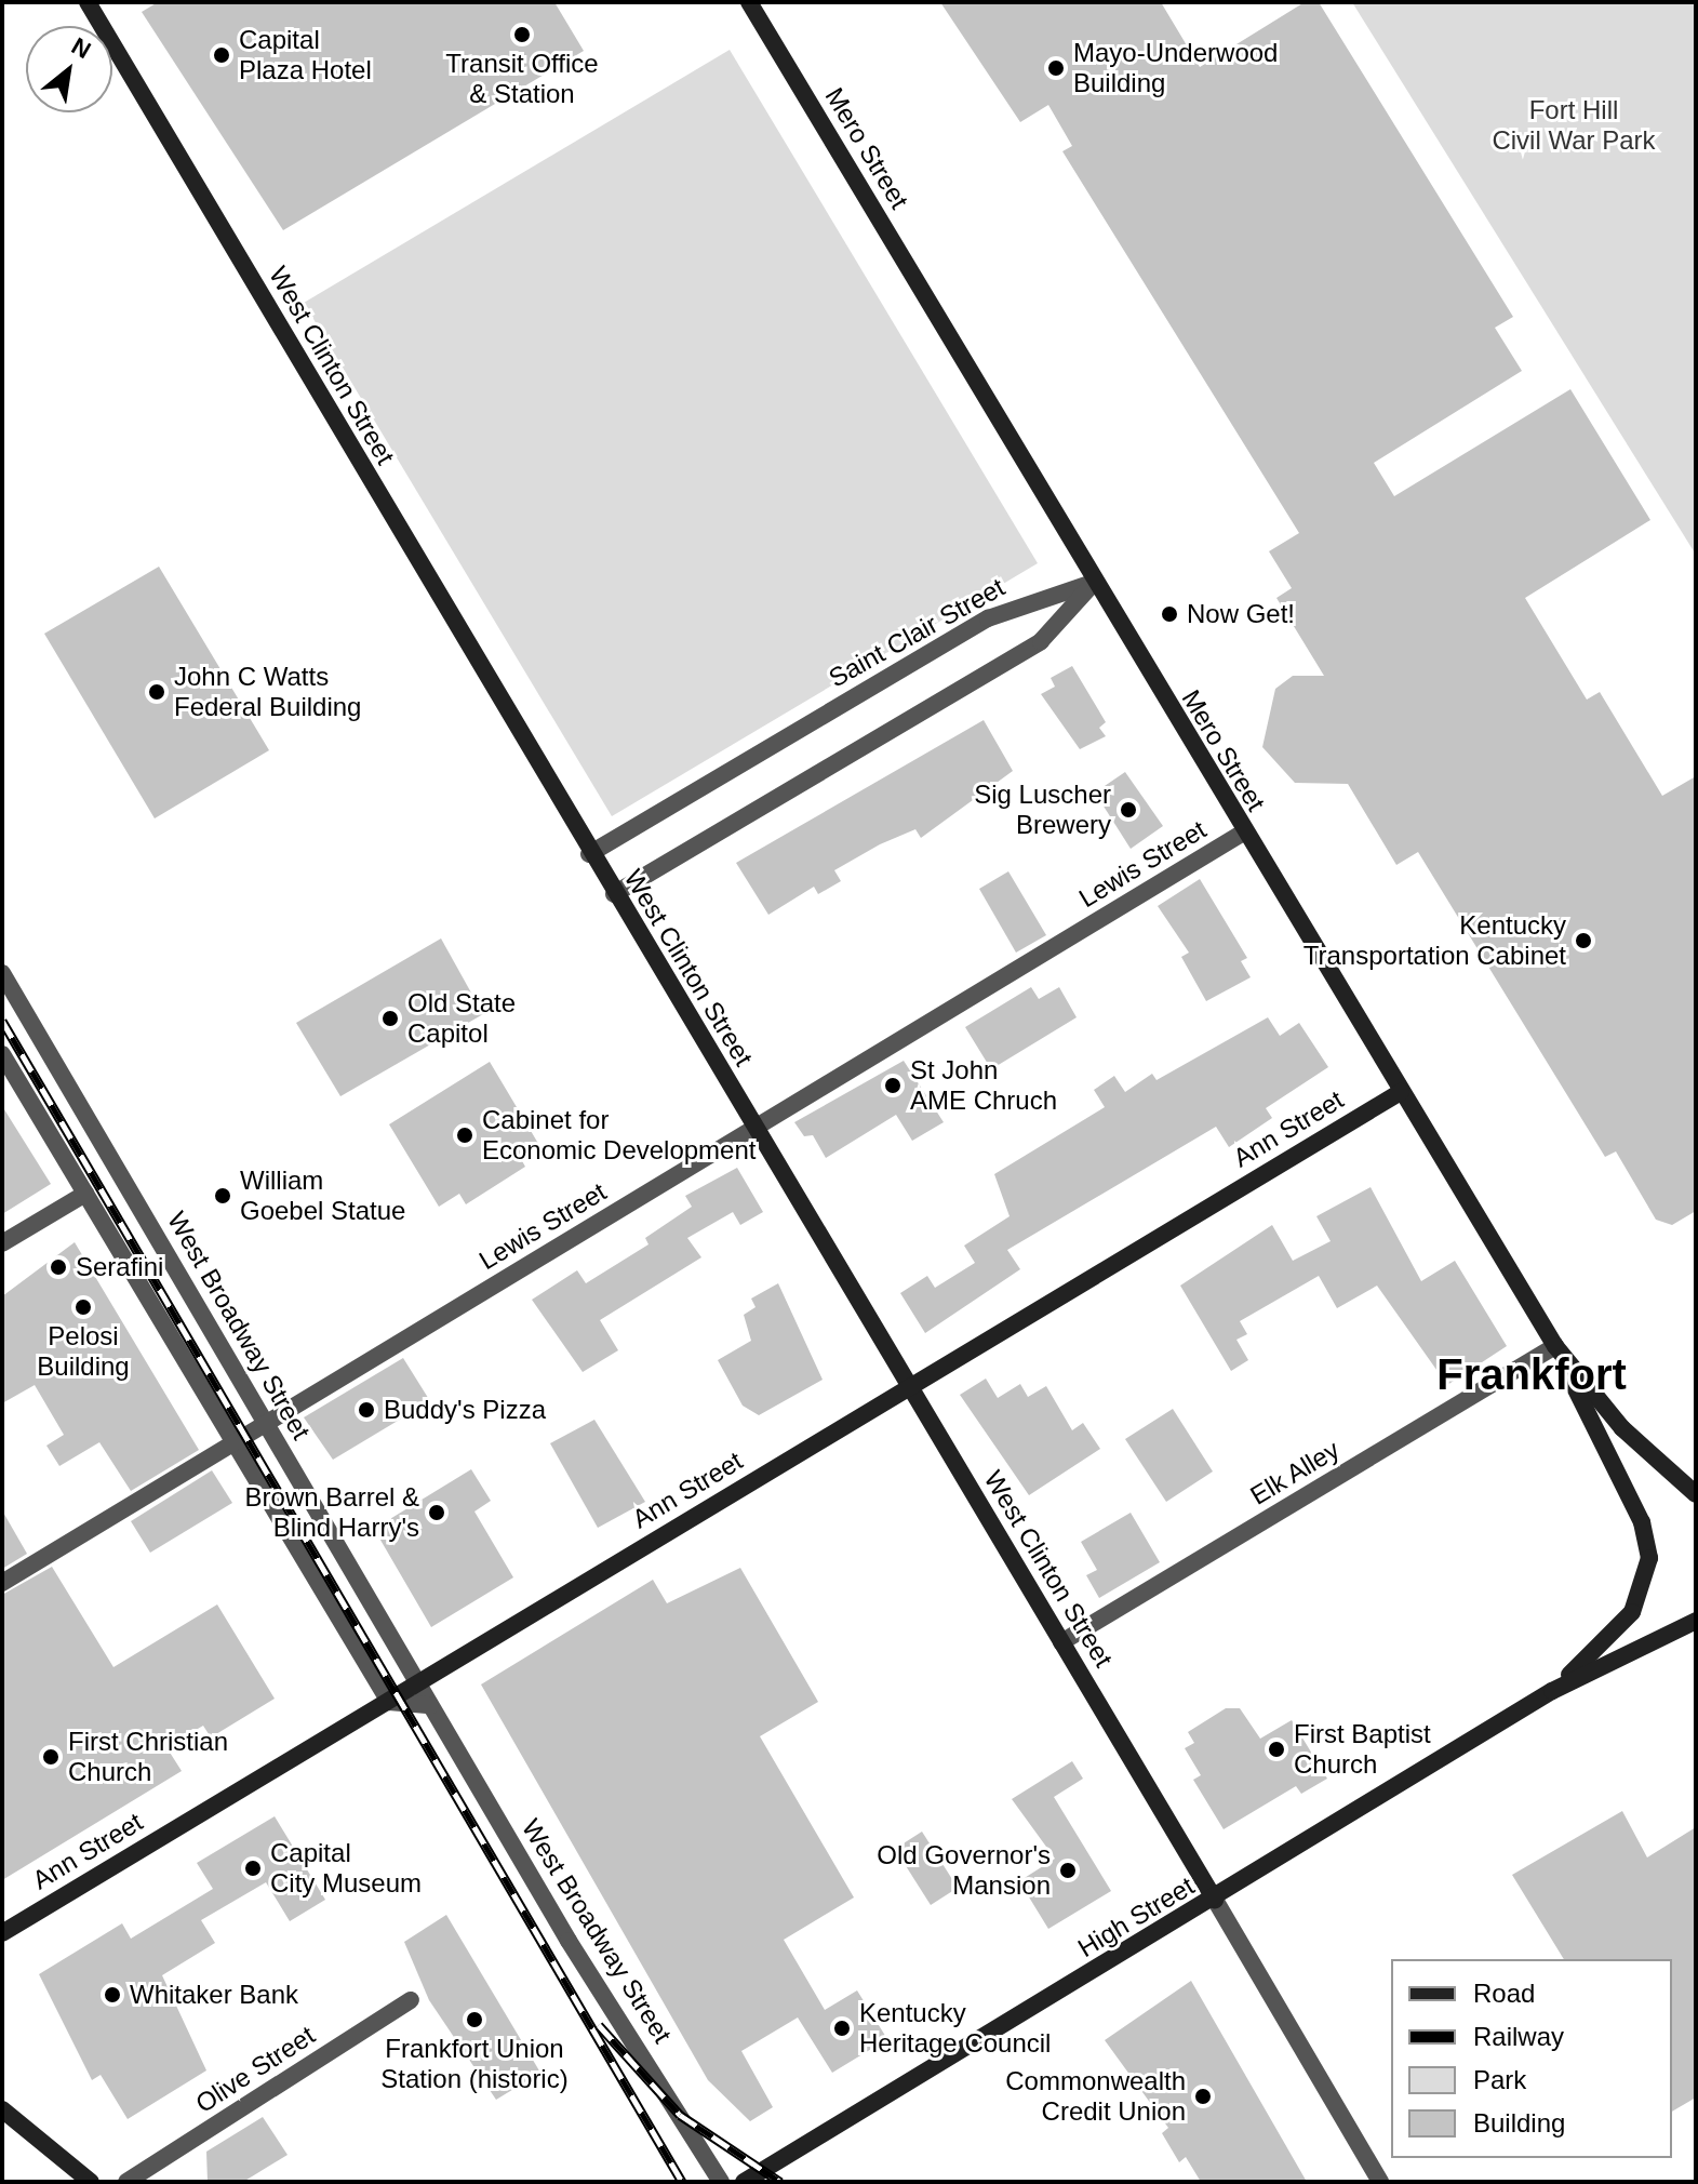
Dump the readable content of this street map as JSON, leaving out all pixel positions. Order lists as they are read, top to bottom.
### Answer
{
  "streets": {
    "main road": [
      "Mero Street",
      "West Clinton Street",
      "Ann Street",
      "High Street"
    ],
    "street": [
      "Saint Clair Street",
      "Lewis Street",
      "West Broadway Street",
      "Elk Alley",
      "Olive Street"
    ]
  },
  "crossings": [
    ["Mero Street", "Saint Clair Street"],
    ["Mero Street", "Lewis Street"],
    ["Mero Street", "Ann Street"],
    ["Mero Street", "Elk Alley"],
    ["Mero Street", "High Street"],
    ["West Clinton Street", "Saint Clair Street"],
    ["West Clinton Street", "Lewis Street"],
    ["West Clinton Street", "Ann Street"],
    ["West Clinton Street", "Elk Alley"],
    ["West Clinton Street", "High Street"],
    ["Lewis Street", "West Broadway Street"],
    ["Ann Street", "West Broadway Street"],
    ["Elk Alley", "High Street"]
  ],
  "districts": ["Frankfort"],
  "parks": ["Fort Hill Civil War Park"],
  "places": [
    "Transit Office & Station",
    "Capital Plaza Hotel",
    "Mayo-Underwood Building",
    "Now Get!",
    "John C Watts Federal Building",
    "Sig Luscher Brewery",
    "Kentucky Transportation Cabinet",
    "Old State Capitol",
    "St John AME Chruch",
    "Cabinet for Economic Development",
    "William Goebel Statue",
    "Serafini",
    "Pelosi Building",
    "Buddy's Pizza",
    "Brown Barrel & Blind Harry's",
    "First Baptist Church",
    "First Christian Church",
    "Capital City Museum",
    "Old Governor's Mansion",
    "Whitaker Bank",
    "Frankfort Union Station (historic)",
    "Kentucky Heritage Council",
    "Commonwealth Credit Union"
  ],
  "legend": [
    "Road",
    "Railway",
    "Park",
    "Building"
  ],
  "north": "top right"
}
